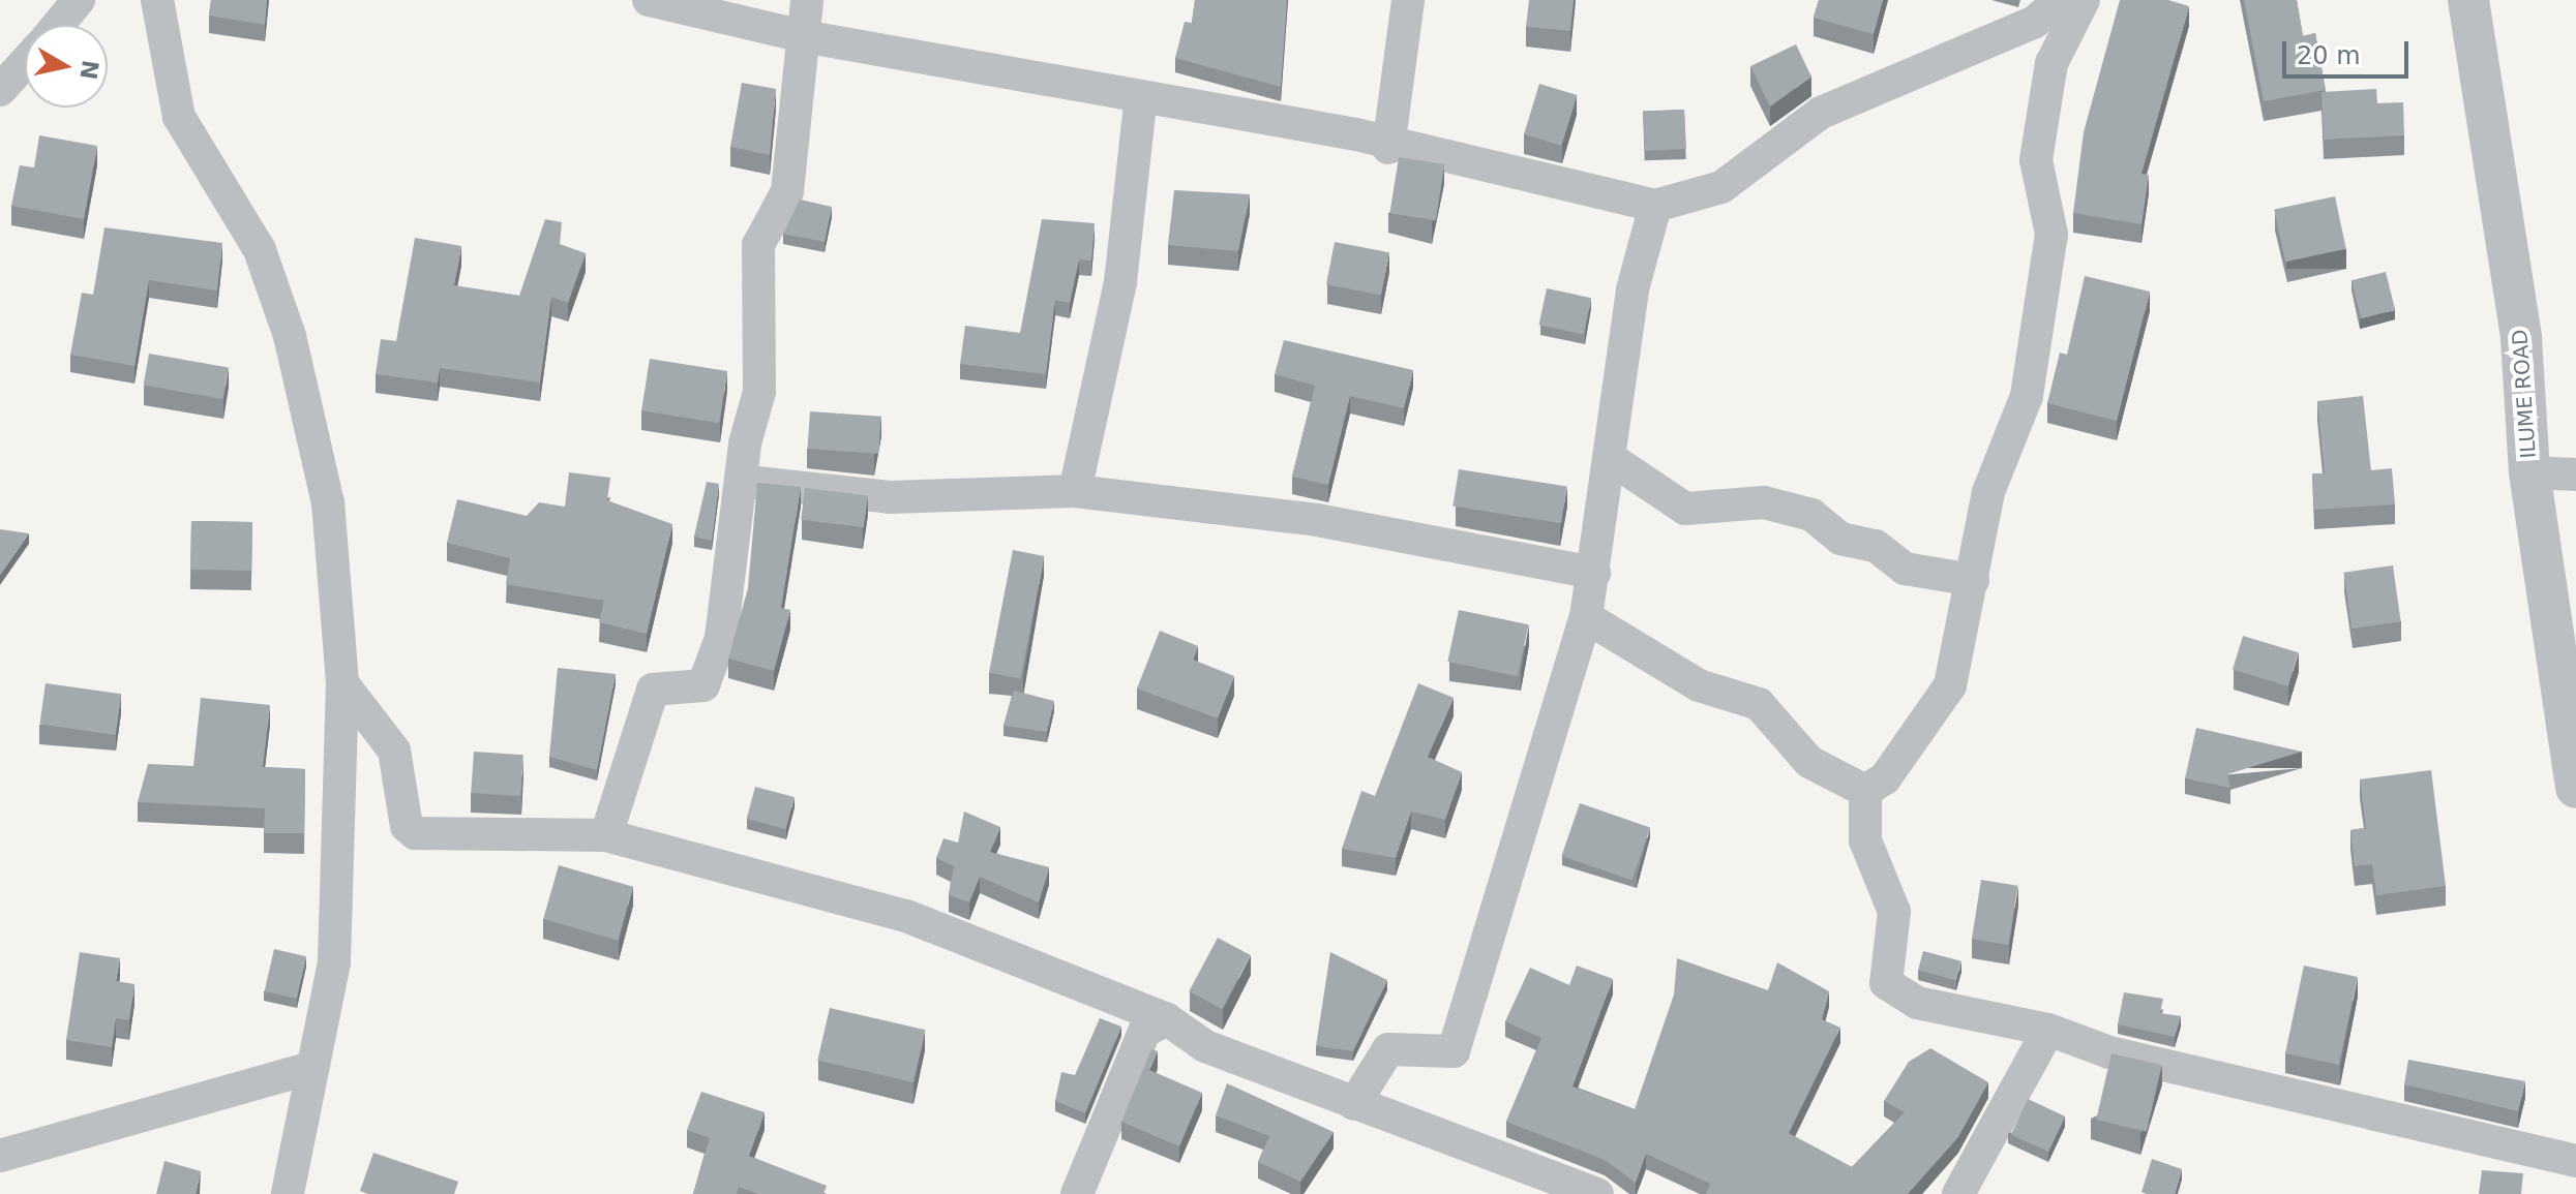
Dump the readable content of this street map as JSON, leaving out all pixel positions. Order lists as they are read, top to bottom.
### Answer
{
  "streets": {
    "street": ["ILUME ROAD"]
  },
  "scale_bar": "20 m",
  "north": "right"
}
